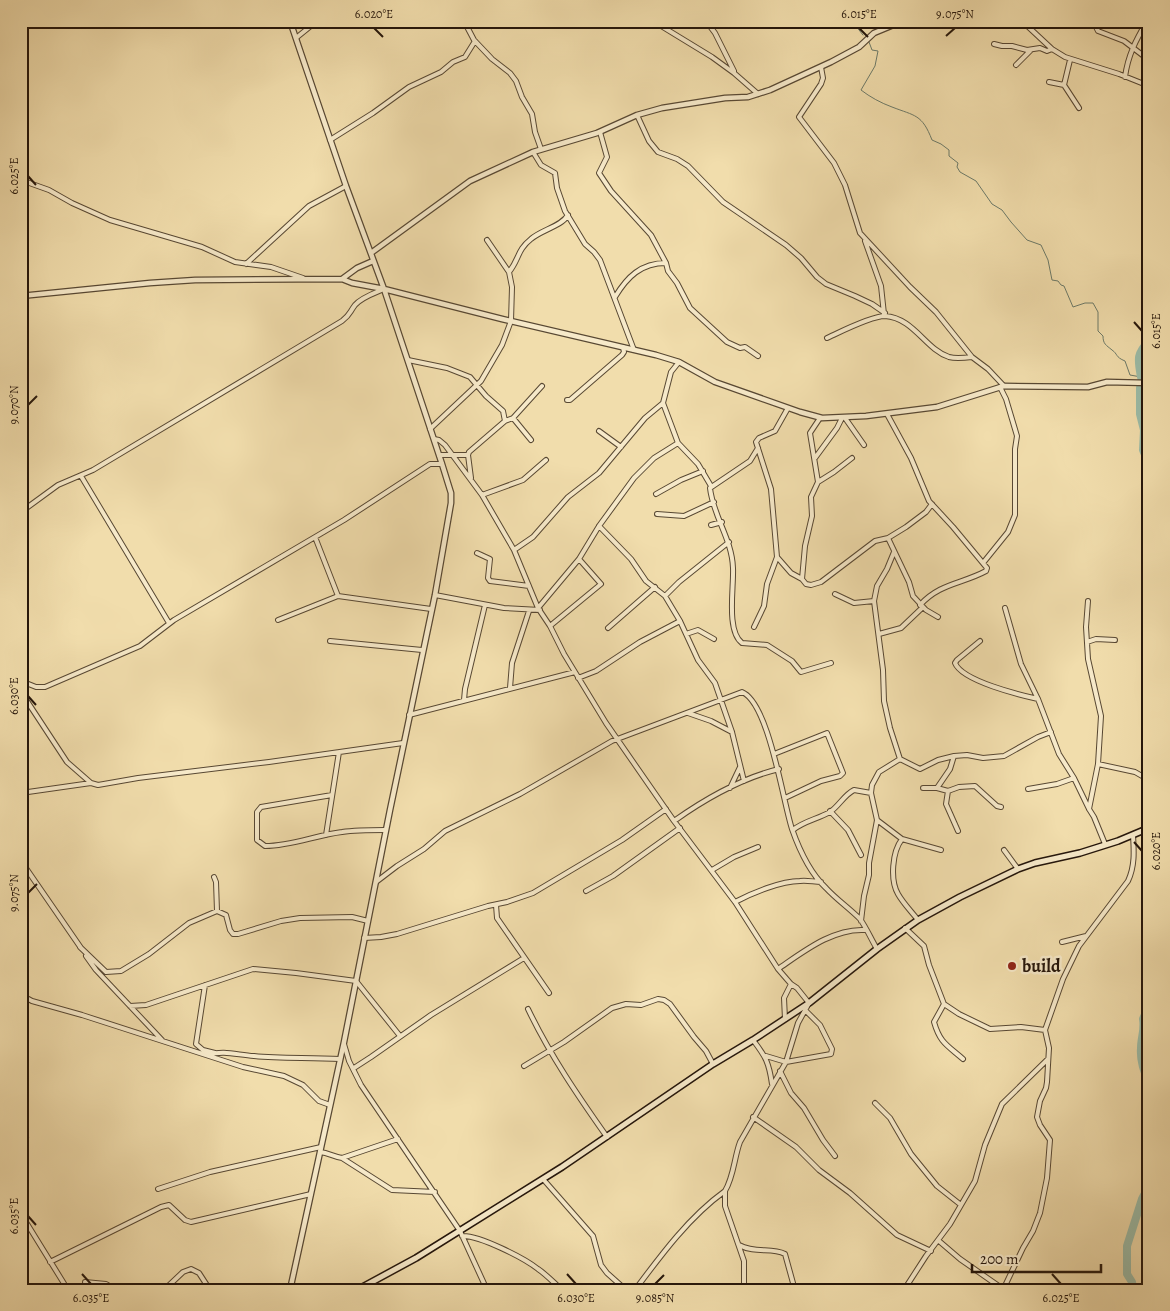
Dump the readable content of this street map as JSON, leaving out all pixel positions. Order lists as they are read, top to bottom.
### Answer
{
  "places": ["build"],
  "scale_bar": "200 m",
  "coordinates": [
    "6.020°E",
    "6.015°E",
    "9.075°N",
    "6.025°E",
    "9.070°N",
    "6.030°E",
    "6.035°E",
    "9.085°N"
  ]
}
